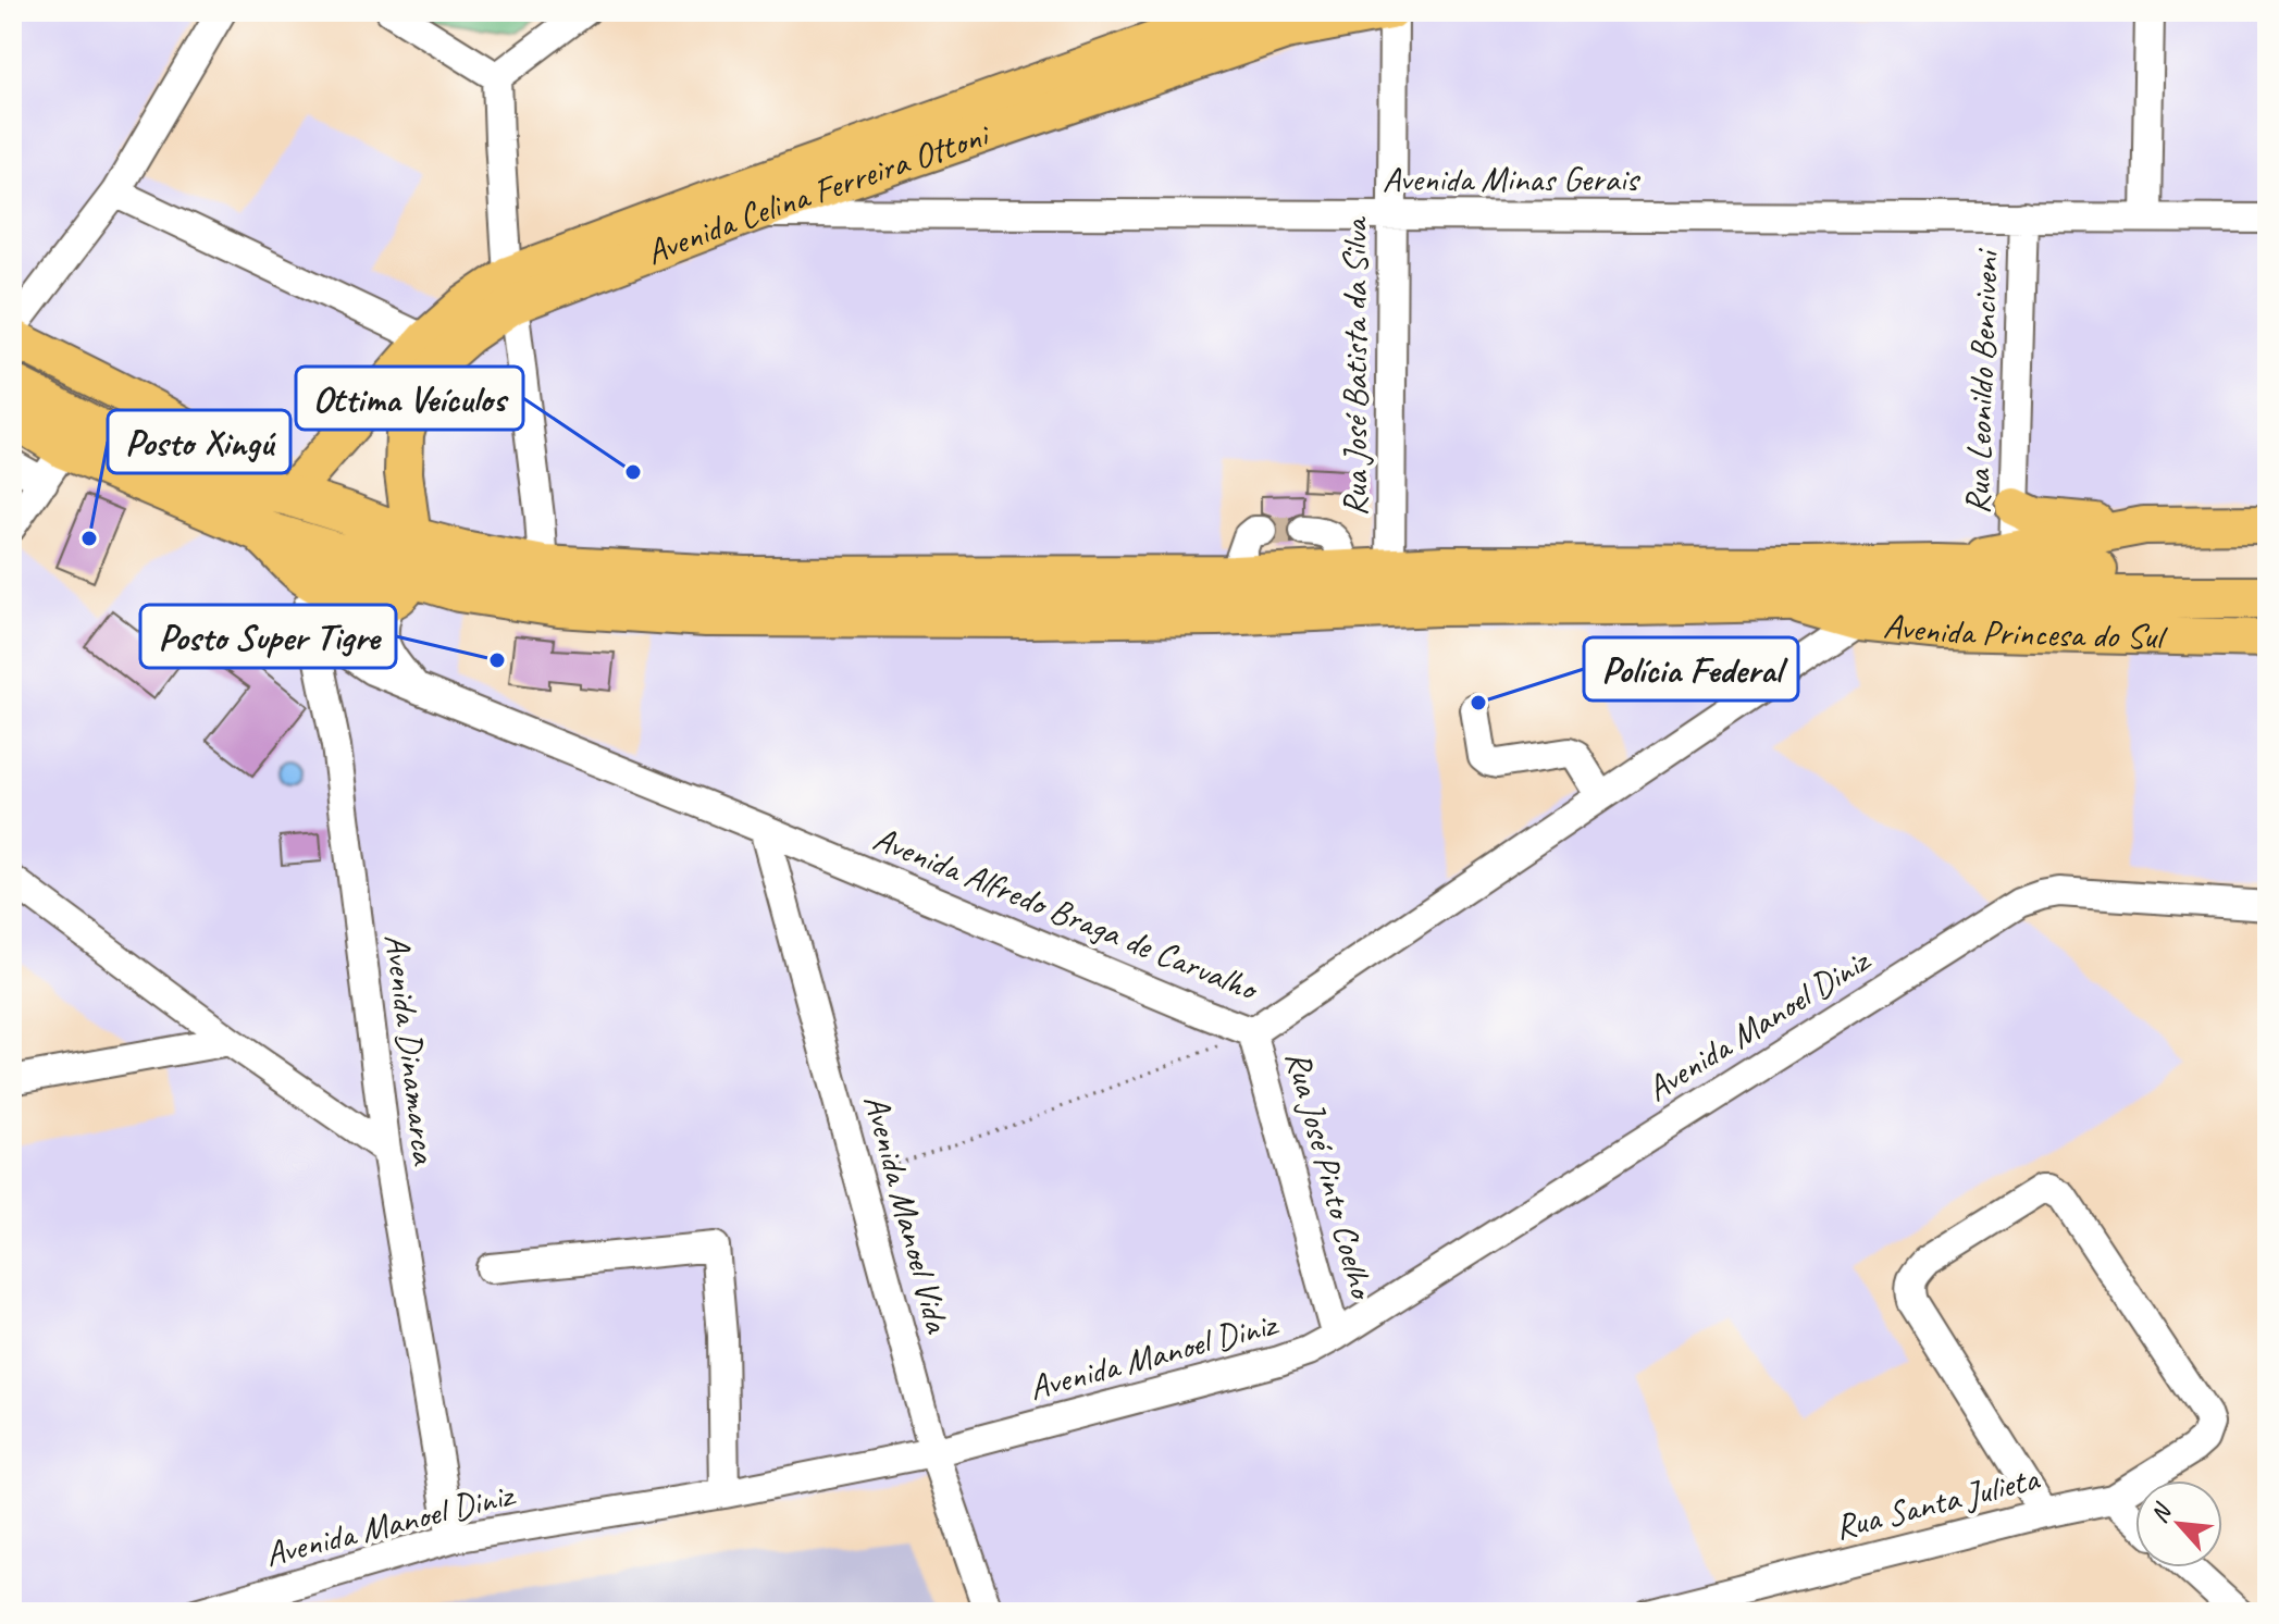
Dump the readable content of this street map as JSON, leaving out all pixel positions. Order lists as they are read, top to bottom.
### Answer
{
  "streets": {
    "main road": ["Avenida Celina Ferreira Ottoni", "Avenida Princesa do Sul"],
    "street": [
      "Avenida Minas Gerais",
      "Rua José Batista da Silva",
      "Rua Leonildo Benciveni",
      "Avenida Alfredo Braga de Carvalho",
      "Avenida Manoel Diniz",
      "Avenida Dinamarca",
      "Rua José Pinto Coelho",
      "Avenida Manoel Vida",
      "Rua Santa Julieta"
    ]
  },
  "crossings": [
    ["Avenida Minas Gerais", "Avenida Celina Ferreira Ottoni"],
    ["Avenida Minas Gerais", "Rua José Batista da Silva"],
    ["Avenida Minas Gerais", "Rua Leonildo Benciveni"],
    ["Avenida Celina Ferreira Ottoni", "Rua José Batista da Silva"],
    ["Rua Leonildo Benciveni", "Avenida Princesa do Sul"],
    ["Avenida Princesa do Sul", "Avenida Alfredo Braga de Carvalho"],
    ["Avenida Alfredo Braga de Carvalho", "Avenida Dinamarca"],
    ["Avenida Alfredo Braga de Carvalho", "Rua José Pinto Coelho"],
    ["Avenida Alfredo Braga de Carvalho", "Avenida Manoel Vida"],
    ["Avenida Manoel Diniz", "Avenida Dinamarca"],
    ["Avenida Manoel Diniz", "Rua José Pinto Coelho"],
    ["Avenida Manoel Diniz", "Avenida Manoel Vida"]
  ],
  "places": [
    "Ottima Veículos",
    "Posto Xingú",
    "Posto Super Tigre",
    "Polícia Federal"
  ],
  "north": "top left"
}
